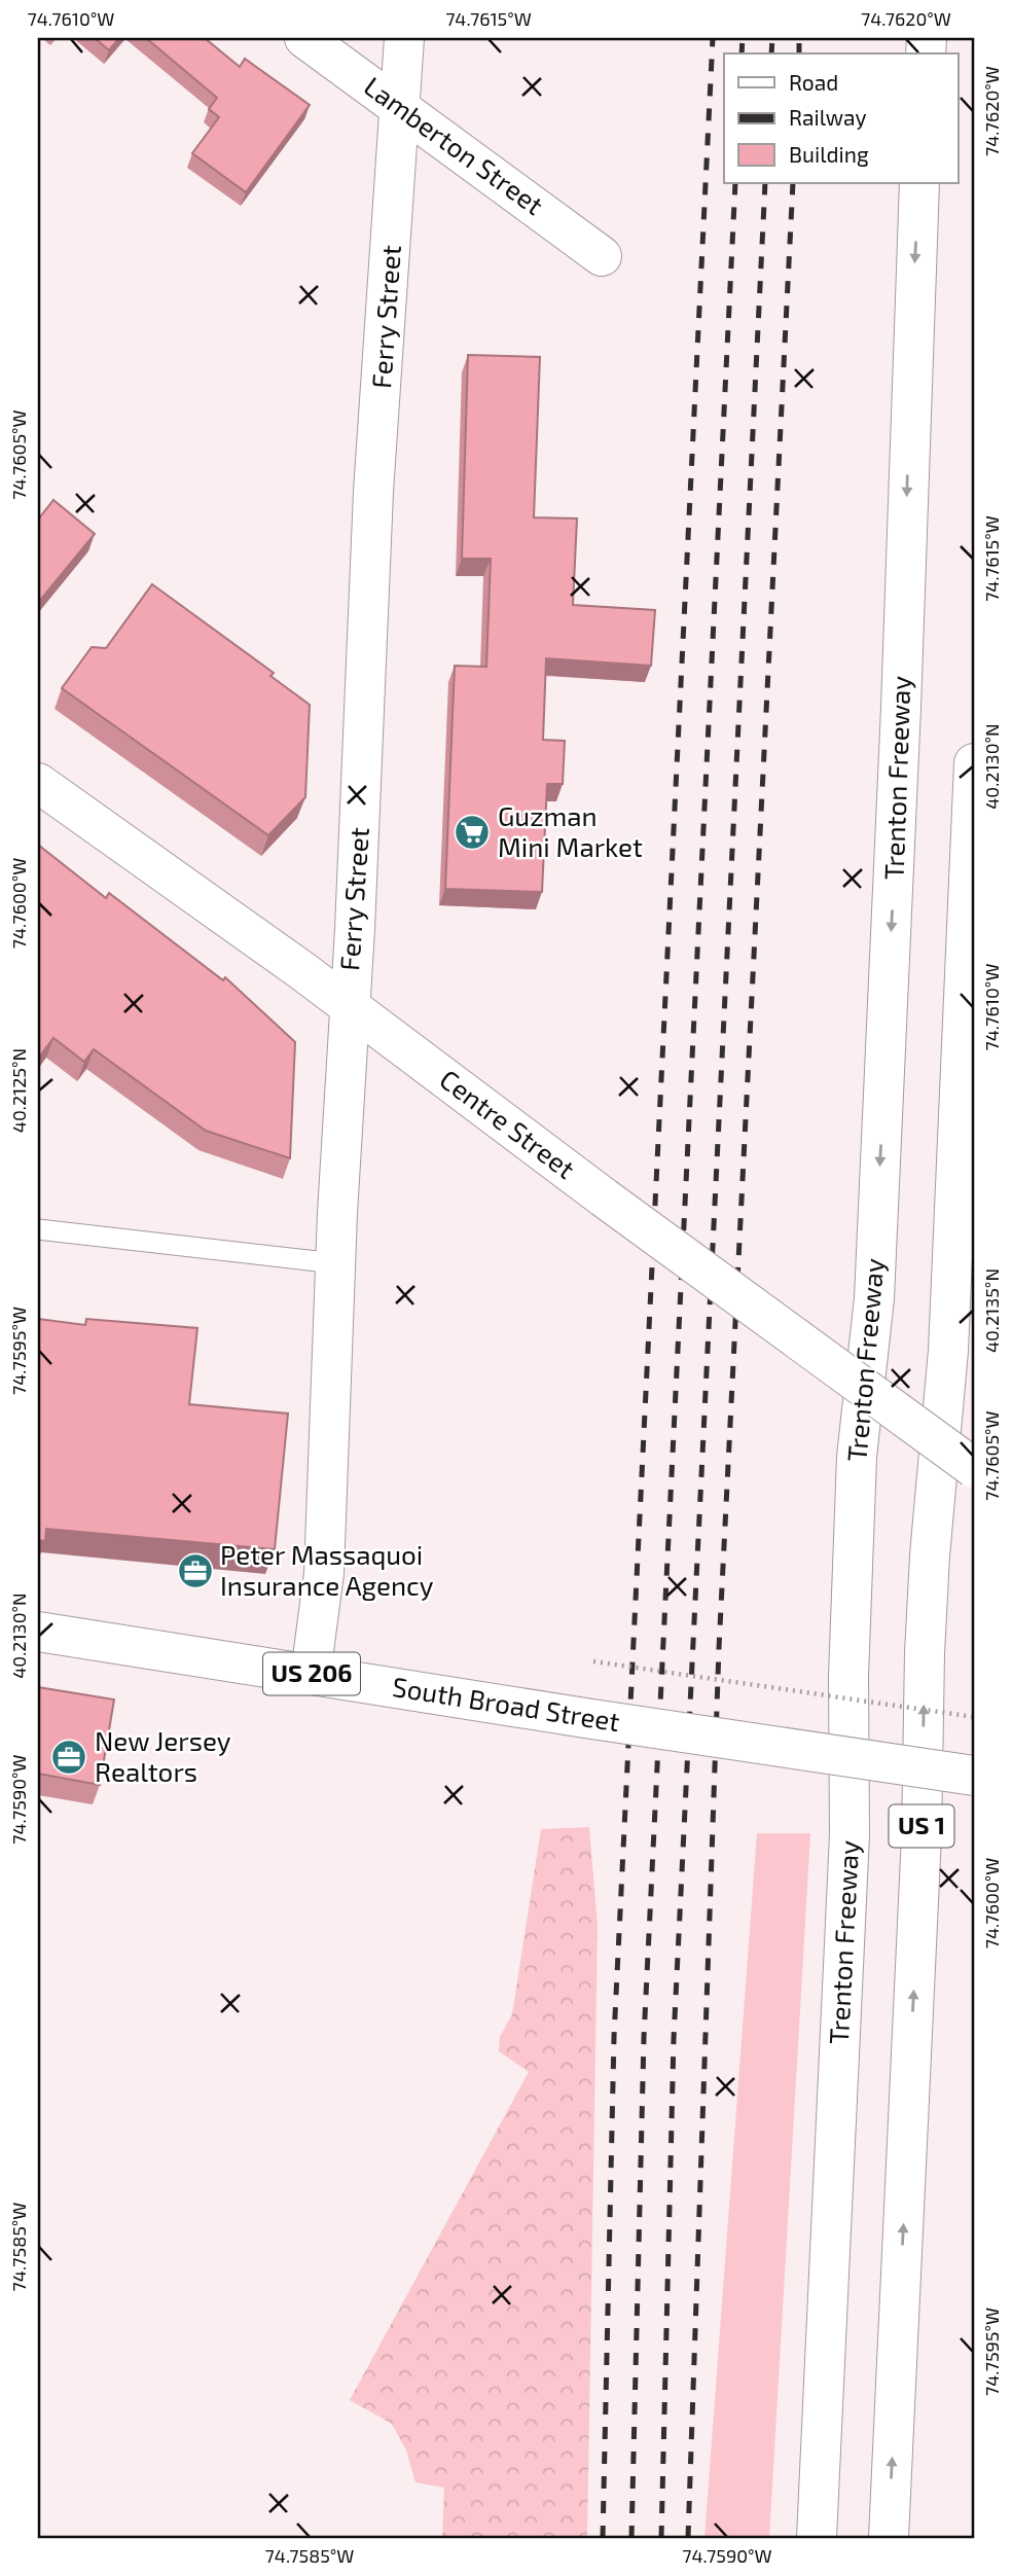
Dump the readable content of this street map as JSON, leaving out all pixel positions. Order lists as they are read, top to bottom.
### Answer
{
  "streets": {
    "main road": [
      "Lamberton Street",
      "Ferry Street",
      "Trenton Freeway",
      "Centre Street",
      "US 206",
      "South Broad Street",
      "US 1"
    ]
  },
  "crossings": [
    ["Lamberton Street", "Ferry Street"],
    ["Ferry Street", "Centre Street"],
    ["Ferry Street", "South Broad Street"]
  ],
  "places": {
    "supermarket": ["Guzman Mini Market"],
    "office": ["Peter Massaquoi Insurance Agency", "New Jersey Realtors"]
  },
  "legend": ["Road", "Railway", "Building"],
  "coordinates": [
    "74.7610°W",
    "74.7615°W",
    "74.7620°W",
    "74.7605°W",
    "40.2130°N",
    "74.7600°W",
    "40.2125°N",
    "40.2135°N",
    "74.7595°W",
    "74.7590°W",
    "74.7585°W"
  ]
}
